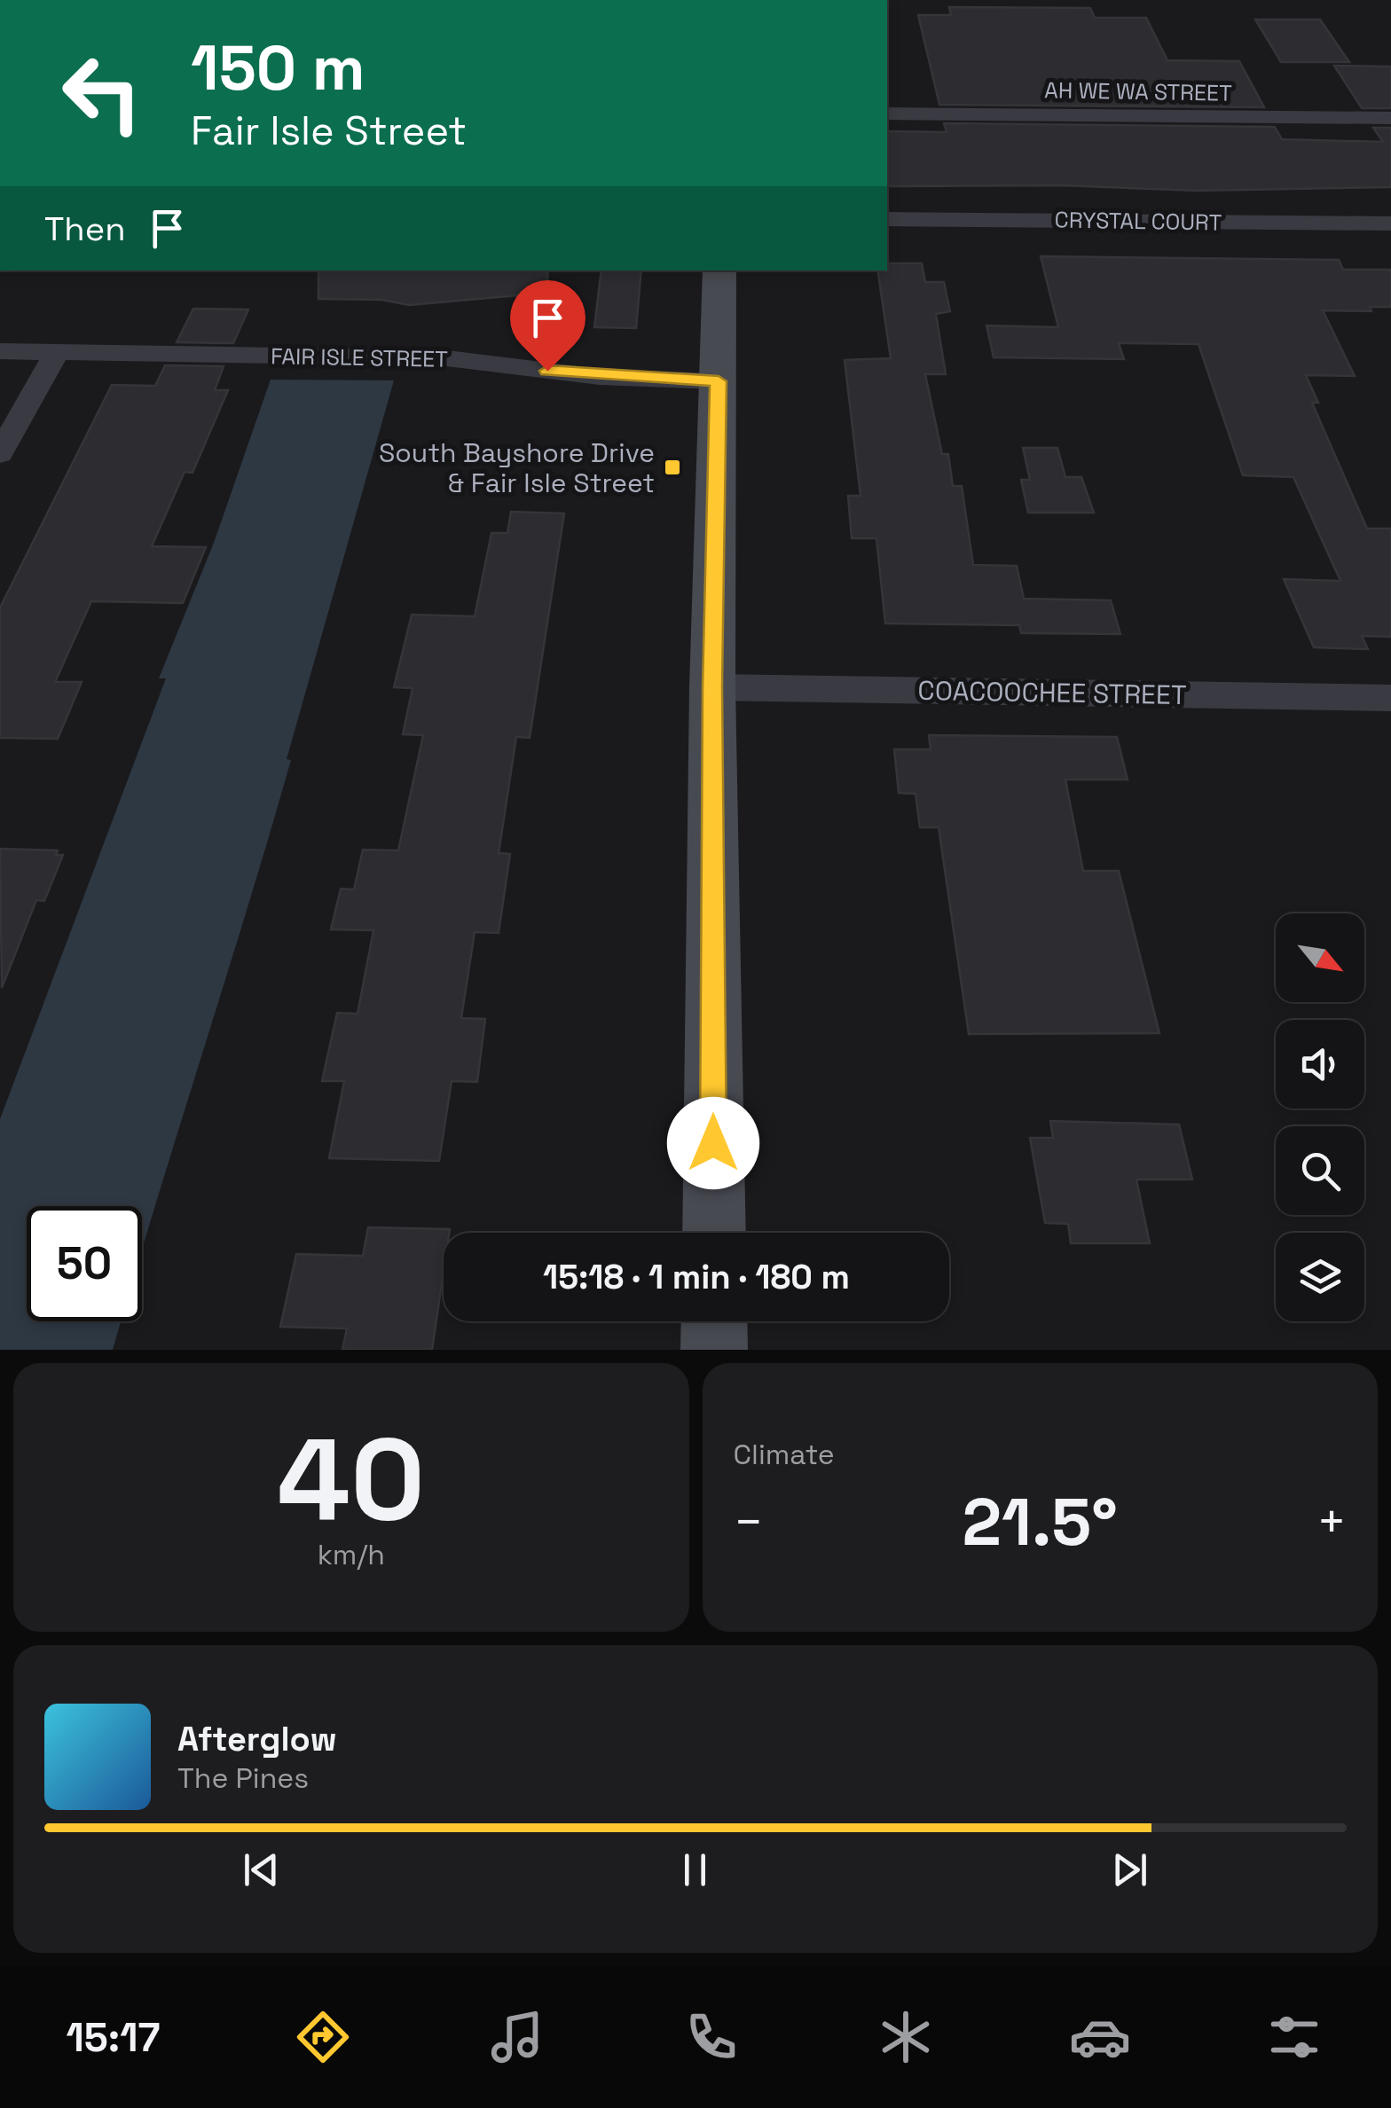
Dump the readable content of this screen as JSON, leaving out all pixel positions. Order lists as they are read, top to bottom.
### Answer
{
  "streets": {
    "street": [
      "AH WE WA STREET",
      "CRYSTAL COURT",
      "FAIR ISLE STREET",
      "COACOOCHEE STREET"
    ]
  },
  "places": {
    "transit": ["South Bayshore Drive & Fair Isle Street"]
  },
  "north": "bottom right",
  "page": {
    "turn": ["150 m", "Fair Isle Street"],
    "then": "Then",
    "limit": "50",
    "trip": "15:18 · 1 min · 180 m",
    "tile": [
      ["40", "km/h"],
      "Climate"
    ],
    "heat": ["−", "21.5°", "+"],
    "song": ["Afterglow", "The Pines"],
    "tabs": "15:17"
  }
}
